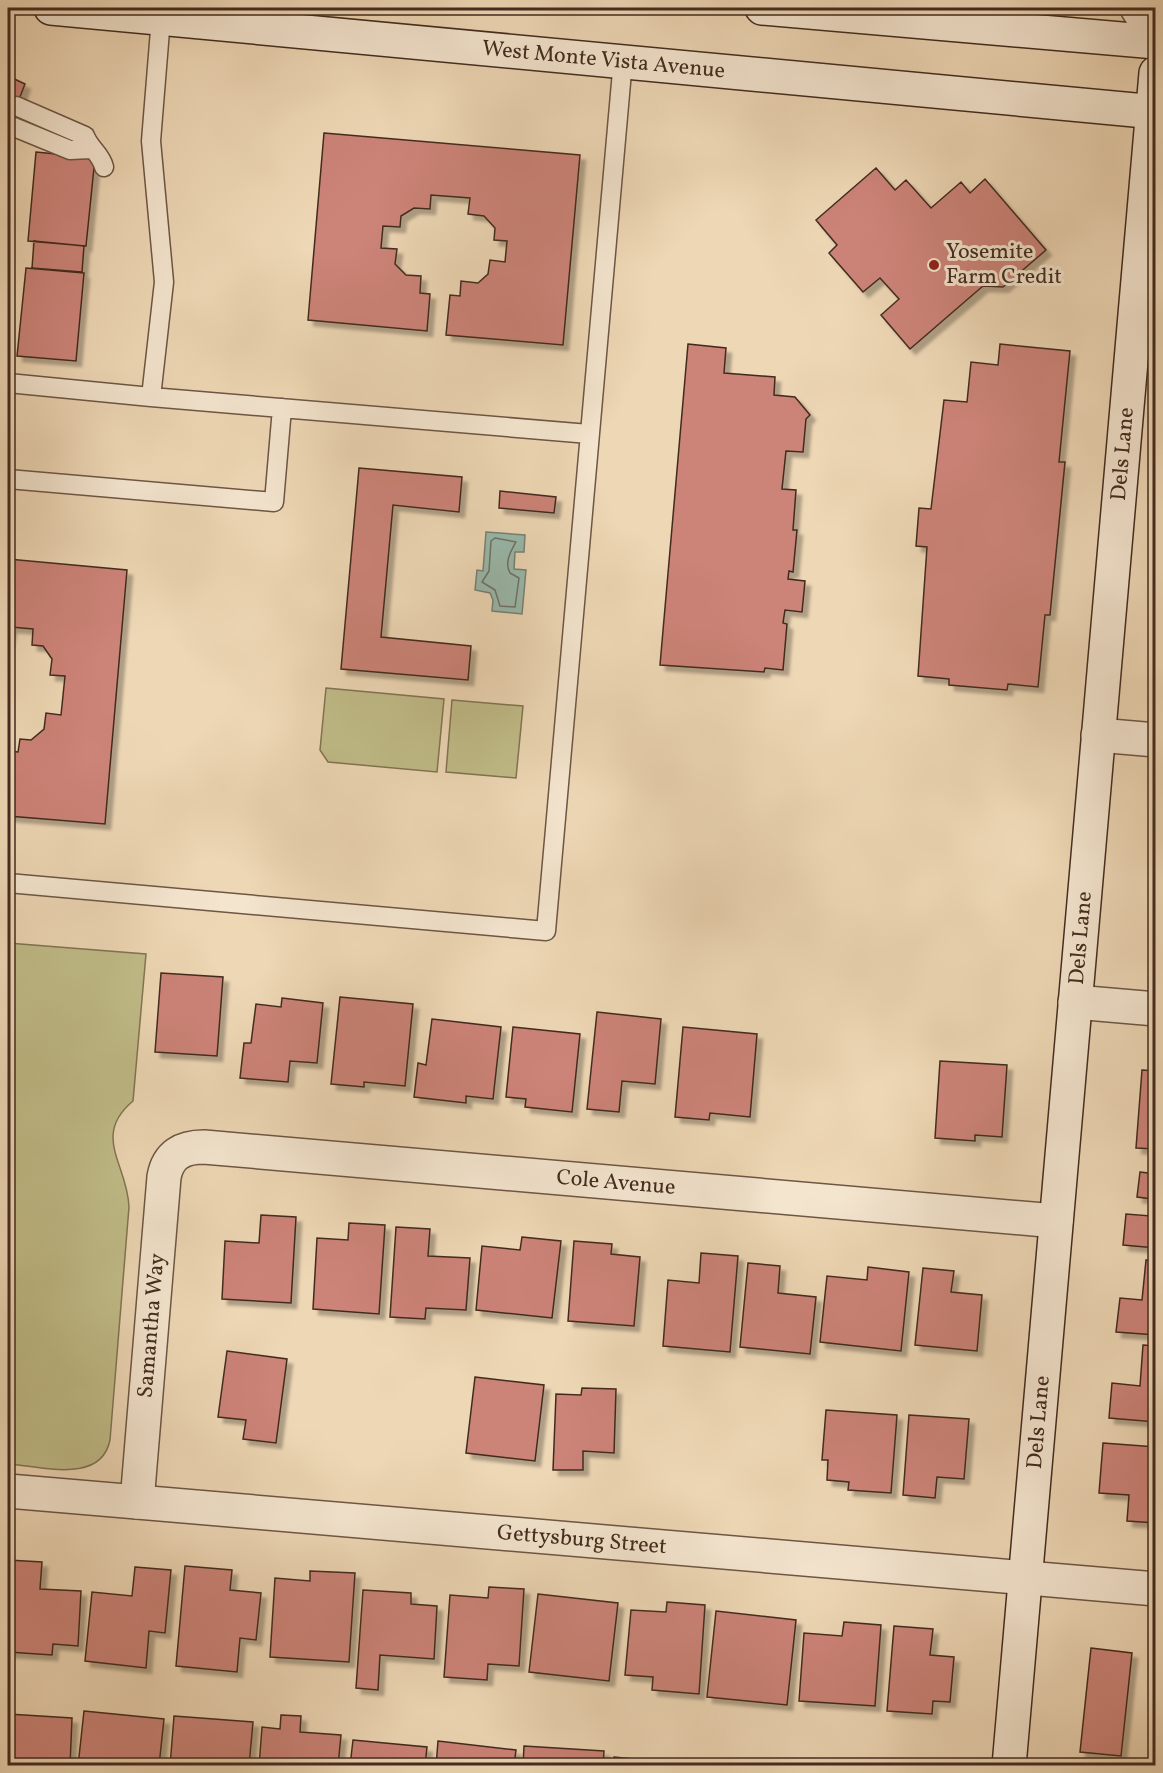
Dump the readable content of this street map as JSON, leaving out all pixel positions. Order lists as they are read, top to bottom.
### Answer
{
  "streets": {
    "street": [
      "West Monte Vista Avenue",
      "Dels Lane",
      "Cole Avenue",
      "Samantha Way",
      "Gettysburg Street"
    ]
  },
  "crossings": [
    ["West Monte Vista Avenue", "Dels Lane"],
    ["Dels Lane", "Cole Avenue"],
    ["Dels Lane", "Gettysburg Street"],
    ["Cole Avenue", "Samantha Way"],
    ["Samantha Way", "Gettysburg Street"]
  ],
  "places": ["Yosemite Farm Credit"]
}
